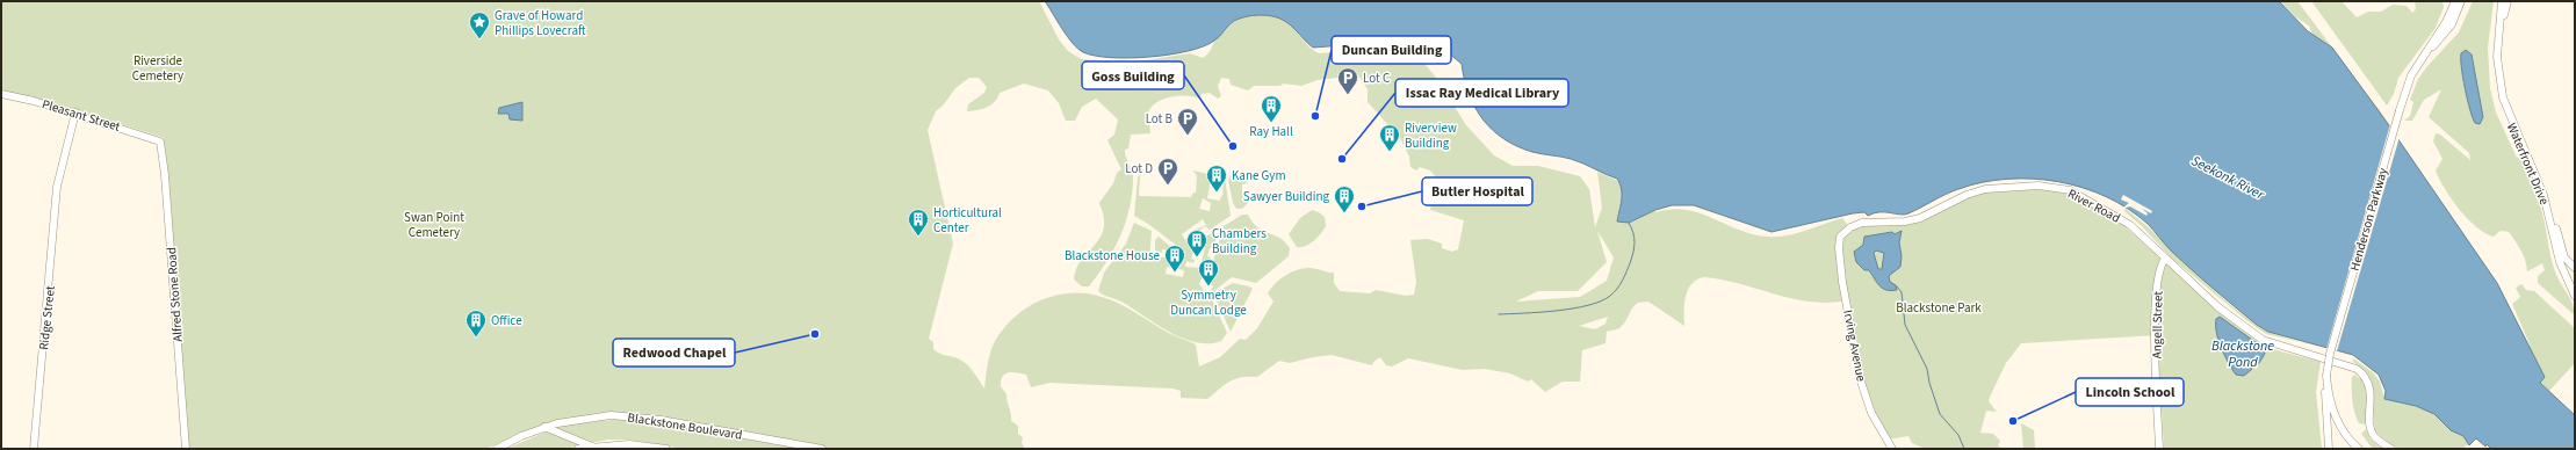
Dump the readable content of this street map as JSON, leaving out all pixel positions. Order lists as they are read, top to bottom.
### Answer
{
  "streets": {
    "street": [
      "Pleasant Street",
      "Waterfront Drive",
      "River Road",
      "Henderson Parkway",
      "Alfred Stone Road",
      "Ridge Street",
      "Angell Street",
      "Irving Avenue",
      "Blackstone Boulevard"
    ]
  },
  "crossings": [
    ["Pleasant Street", "Alfred Stone Road"],
    ["Pleasant Street", "Ridge Street"],
    ["River Road", "Angell Street"],
    ["River Road", "Irving Avenue"]
  ],
  "water": ["Seekonk River", "Blackstone Pond"],
  "parks": ["Riverside Cemetery", "Swan Point Cemetery", "Blackstone Park"],
  "places": {
    "place": ["Grave of Howard Phillips Lovecraft"],
    "parking": ["Lot C", "Lot B", "Lot D"],
    "other": [
      "Duncan Building",
      "Goss Building",
      "Issac Ray Medical Library",
      "Butler Hospital",
      "Redwood Chapel",
      "Lincoln School"
    ],
    "building": [
      "Ray Hall",
      "Riverview Building",
      "Kane Gym",
      "Sawyer Building",
      "Horticultural Center",
      "Chambers Building",
      "Blackstone House",
      "Symmetry Duncan Lodge",
      "Office"
    ]
  }
}
